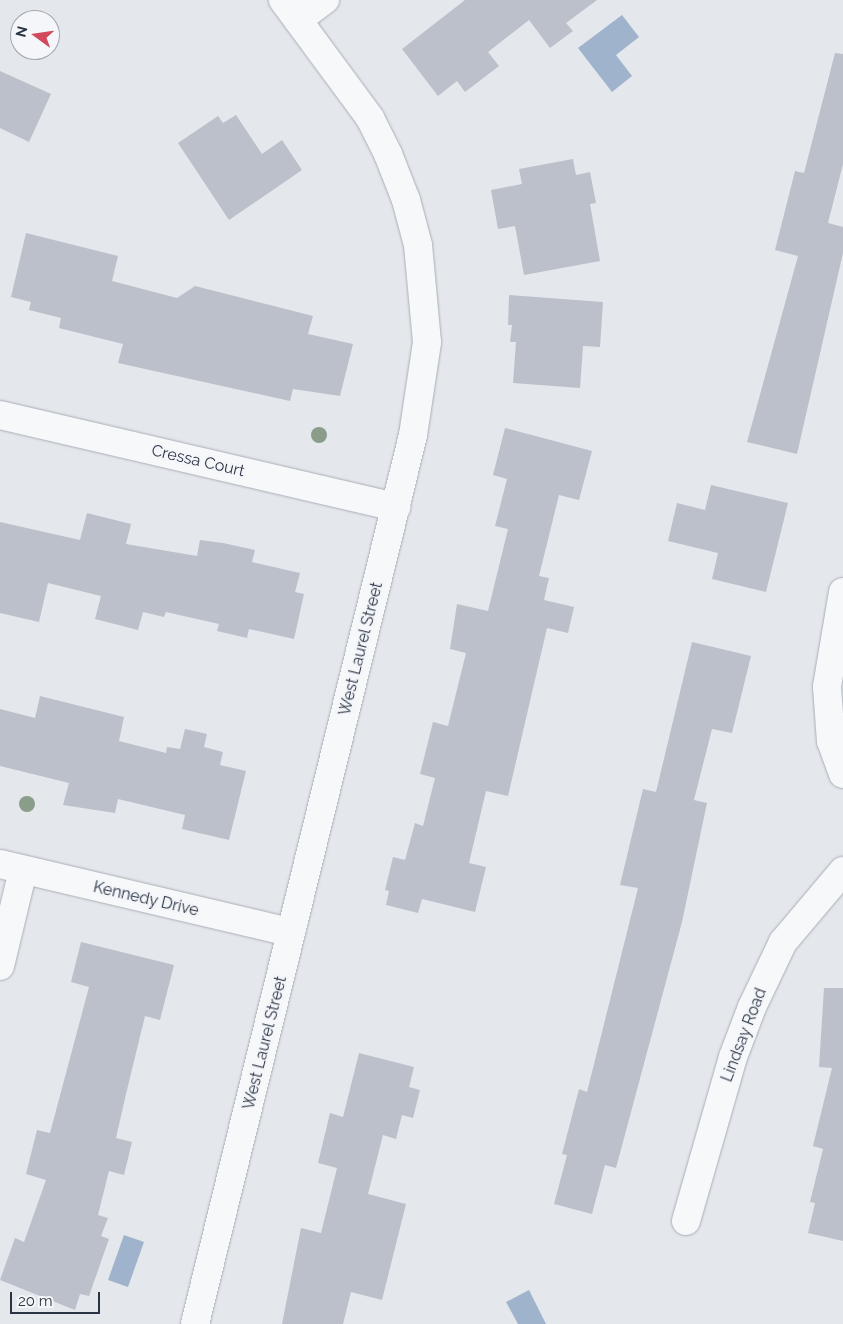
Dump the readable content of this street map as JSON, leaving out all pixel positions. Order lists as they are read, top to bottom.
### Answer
{
  "streets": {
    "street": [
      "Cressa Court",
      "West Laurel Street",
      "Kennedy Drive",
      "Lindsay Road"
    ]
  },
  "crossings": [
    ["Cressa Court", "West Laurel Street"],
    ["West Laurel Street", "Kennedy Drive"]
  ],
  "scale_bar": "20 m",
  "north": "left"
}
